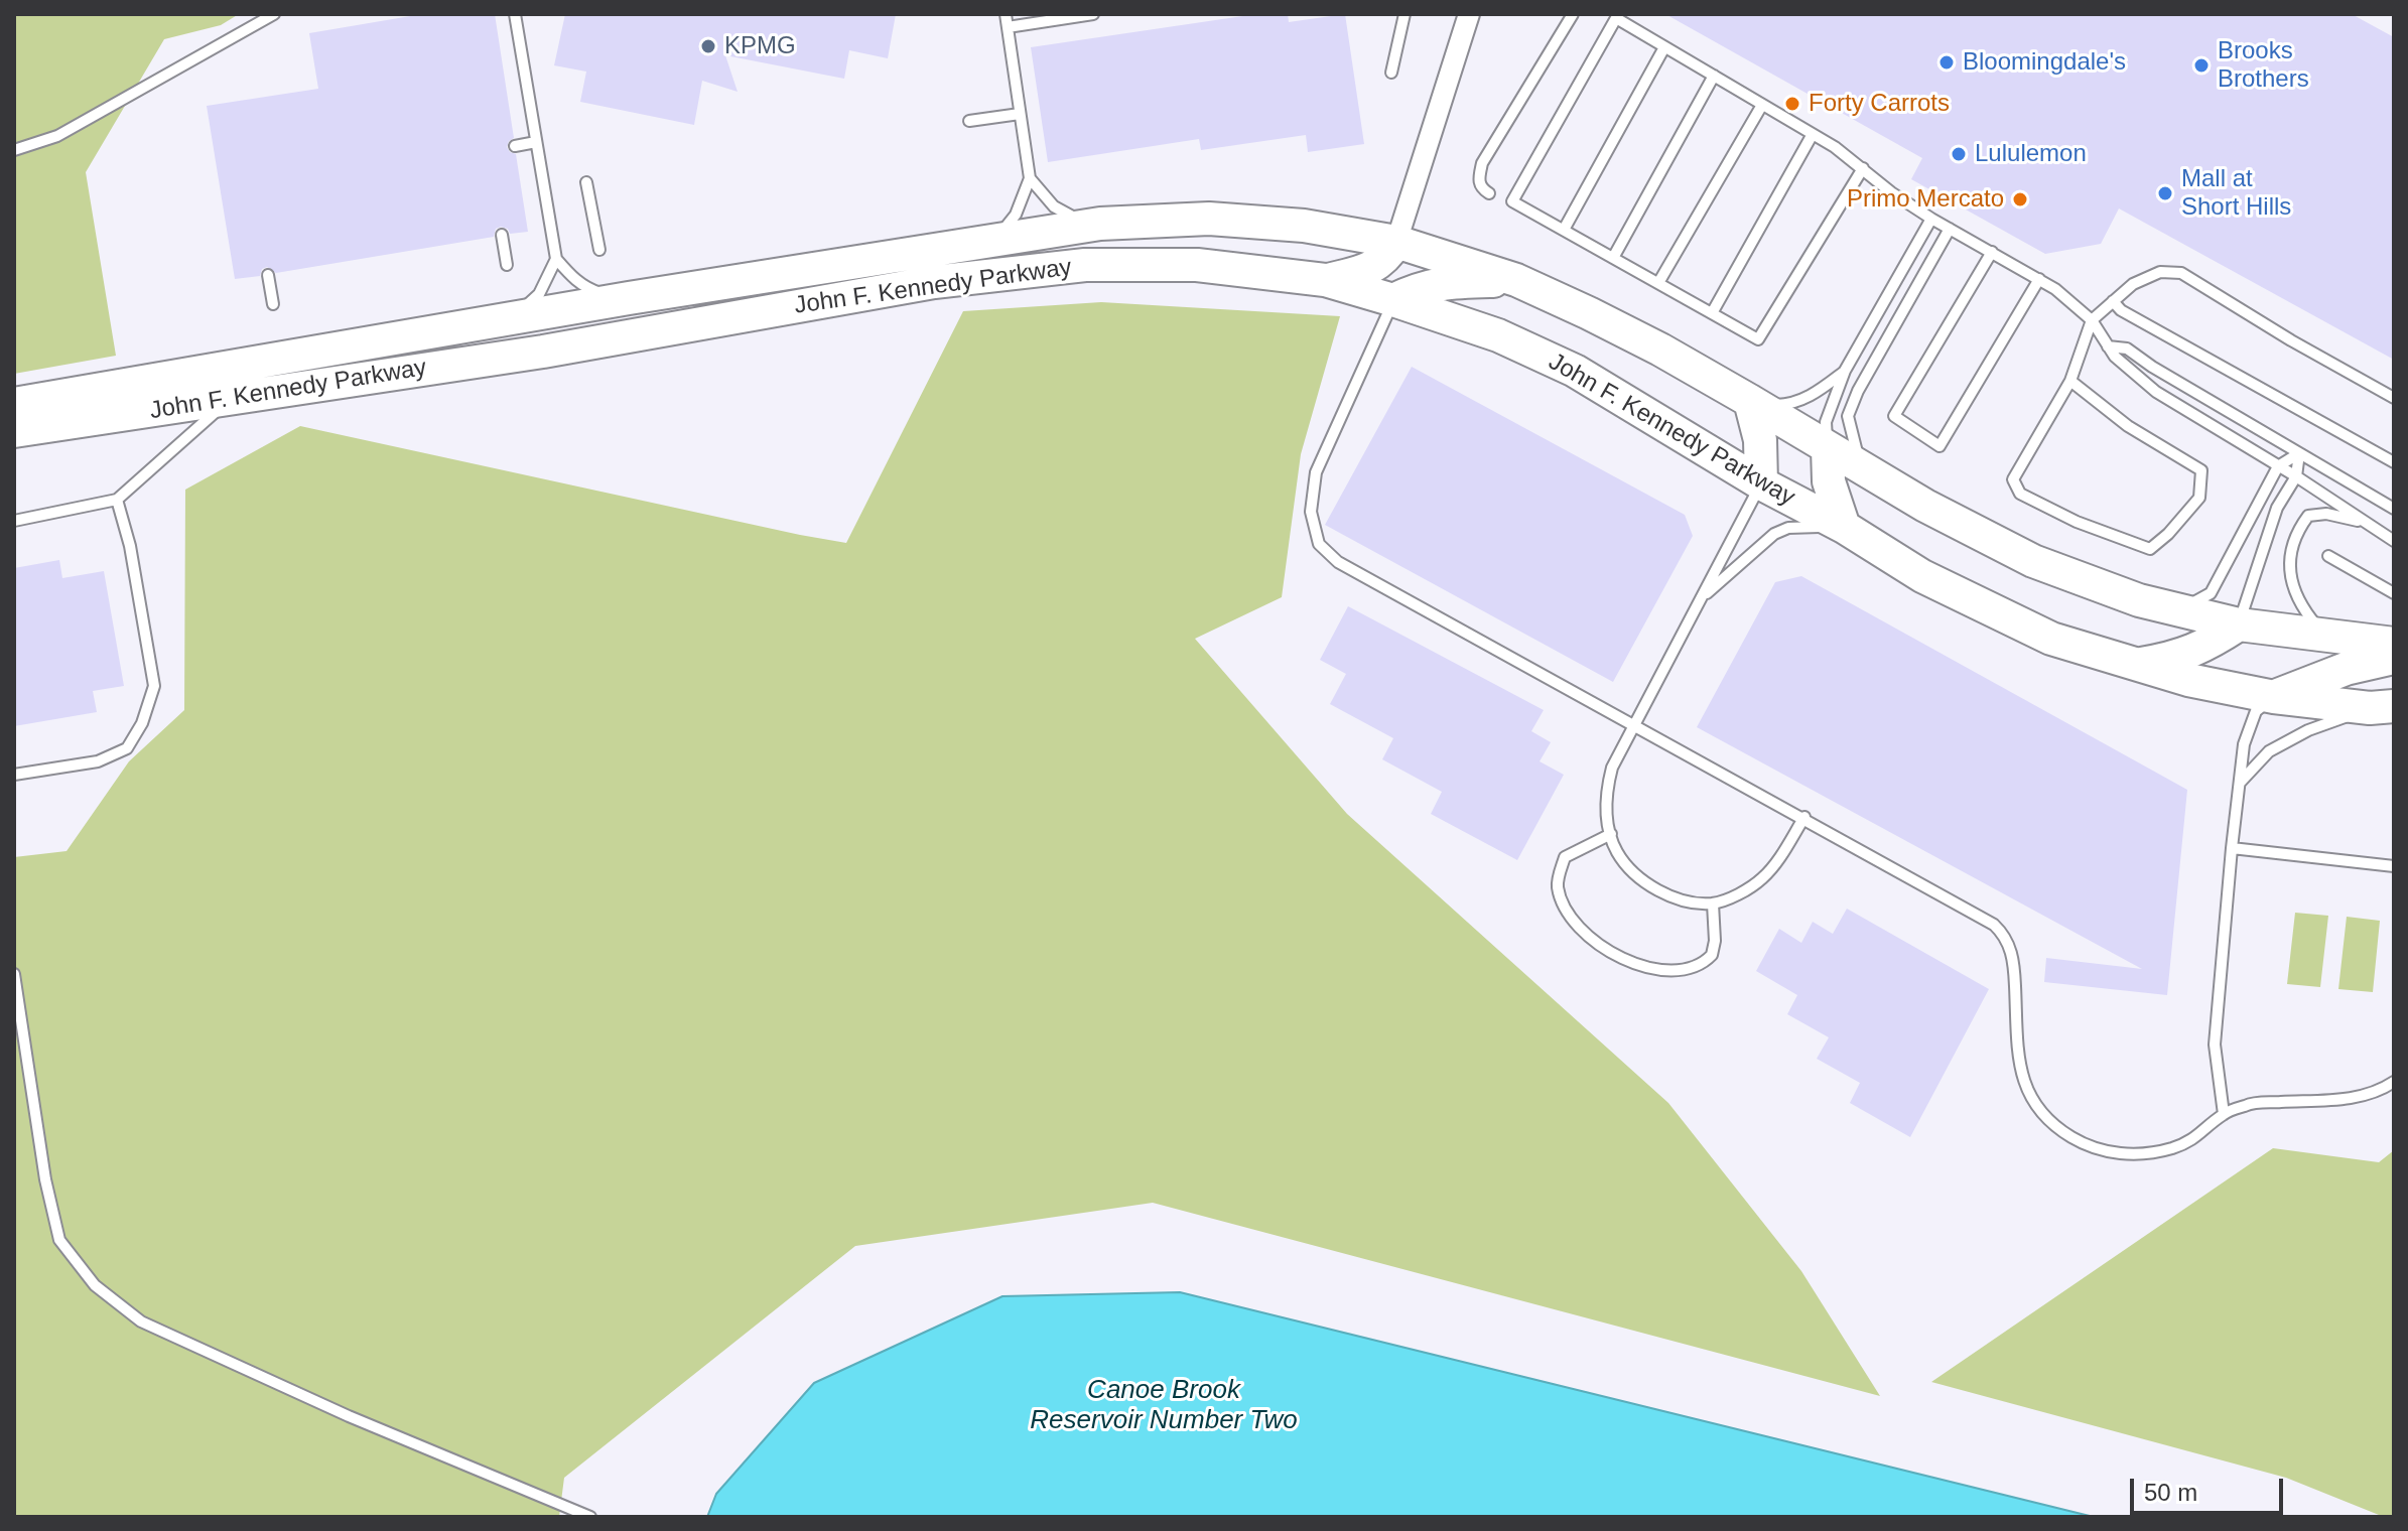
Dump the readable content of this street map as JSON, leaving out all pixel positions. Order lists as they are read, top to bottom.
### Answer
{
  "streets": {
    "main road": ["John F. Kennedy Parkway"]
  },
  "water": ["Canoe Brook Reservoir Number Two"],
  "places": [
    "KPMG",
    "Bloomingdale's",
    "Brooks Brothers",
    "Forty Carrots",
    "Lululemon",
    "Mall at Short Hills",
    "Primo Mercato"
  ],
  "scale_bar": "50 m"
}
